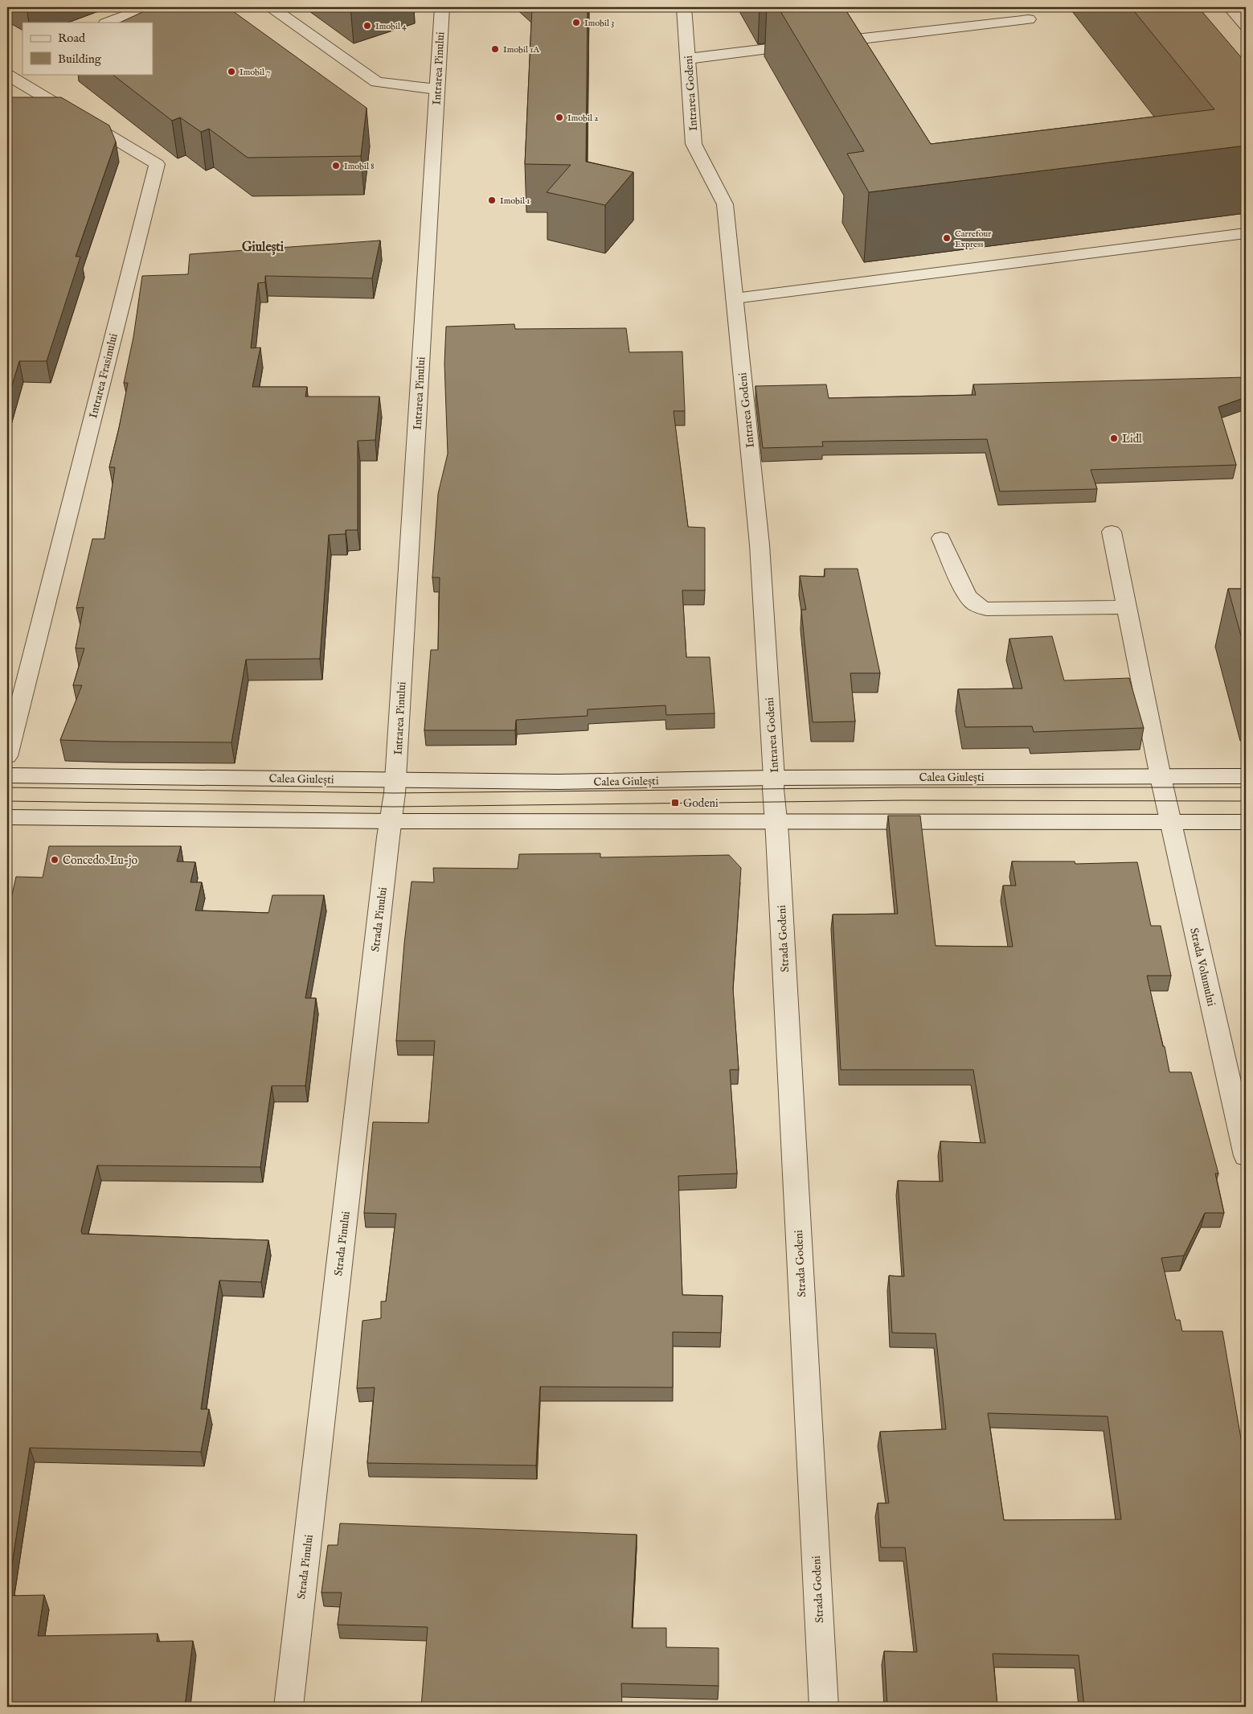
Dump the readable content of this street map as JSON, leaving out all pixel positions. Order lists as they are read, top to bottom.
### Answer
{
  "streets": {
    "street": [
      "Intrarea Pinului",
      "Intrarea Godeni",
      "Intrarea Frasinului",
      "Calea Giulești",
      "Strada Pinului",
      "Strada Godeni",
      "Strada Volumului"
    ]
  },
  "crossings": [
    ["Intrarea Pinului", "Calea Giulești"],
    ["Intrarea Pinului", "Strada Pinului"],
    ["Intrarea Godeni", "Calea Giulești"],
    ["Intrarea Godeni", "Strada Godeni"],
    ["Calea Giulești", "Strada Pinului"],
    ["Calea Giulești", "Strada Volumului"]
  ],
  "districts": ["Giulești"],
  "places": {
    "other": [
      "Imobil 3",
      "Imobil 4",
      "Imobil 1A",
      "Imobil 7",
      "Imobil 2",
      "Imobil 8",
      "Imobil 1",
      "Carrefour Express",
      "Lidl",
      "Concedo. Lu-jo"
    ],
    "transit": ["Godeni"]
  },
  "legend": ["Road", "Building"]
}
